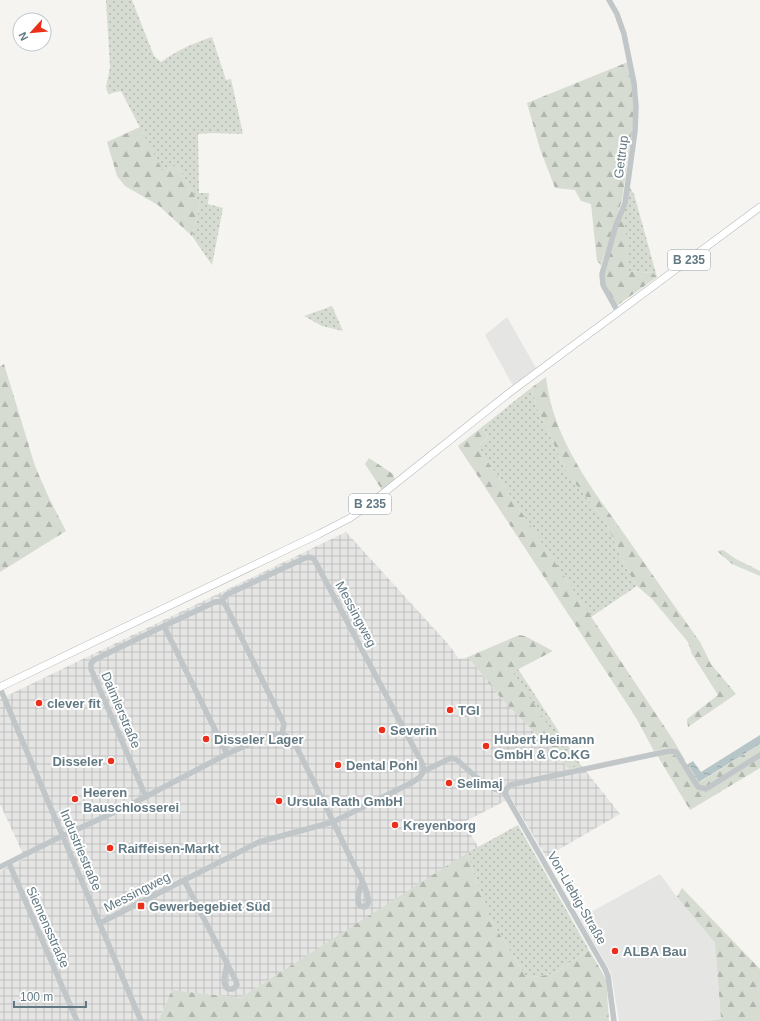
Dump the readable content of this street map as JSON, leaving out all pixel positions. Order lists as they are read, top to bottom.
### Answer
{
  "streets": {
    "main road": ["B 235"],
    "street": [
      "Gettrup",
      "Messingweg",
      "Daimlerstraße",
      "Industriestraße",
      "Von-Liebig-Straße",
      "Siemensstraße"
    ]
  },
  "crossings": [
    ["Gettrup", "B 235"],
    ["B 235", "Industriestraße"],
    ["Messingweg", "Daimlerstraße"],
    ["Messingweg", "Industriestraße"],
    ["Messingweg", "Von-Liebig-Straße"]
  ],
  "places": {
    "other": [
      "clever fit",
      "TGI",
      "Severin",
      "Disseler Lager",
      "Hubert Heimann GmbH & Co.KG",
      "Disseler",
      "Dental Pohl",
      "Selimaj",
      "Heeren Bauschlosserei",
      "Ursula Rath GmbH",
      "Kreyenborg",
      "Raiffeisen-Markt",
      "ALBA Bau"
    ],
    "transit": ["Gewerbegebiet Süd"]
  },
  "scale_bar": "100 m",
  "north": "bottom left"
}
